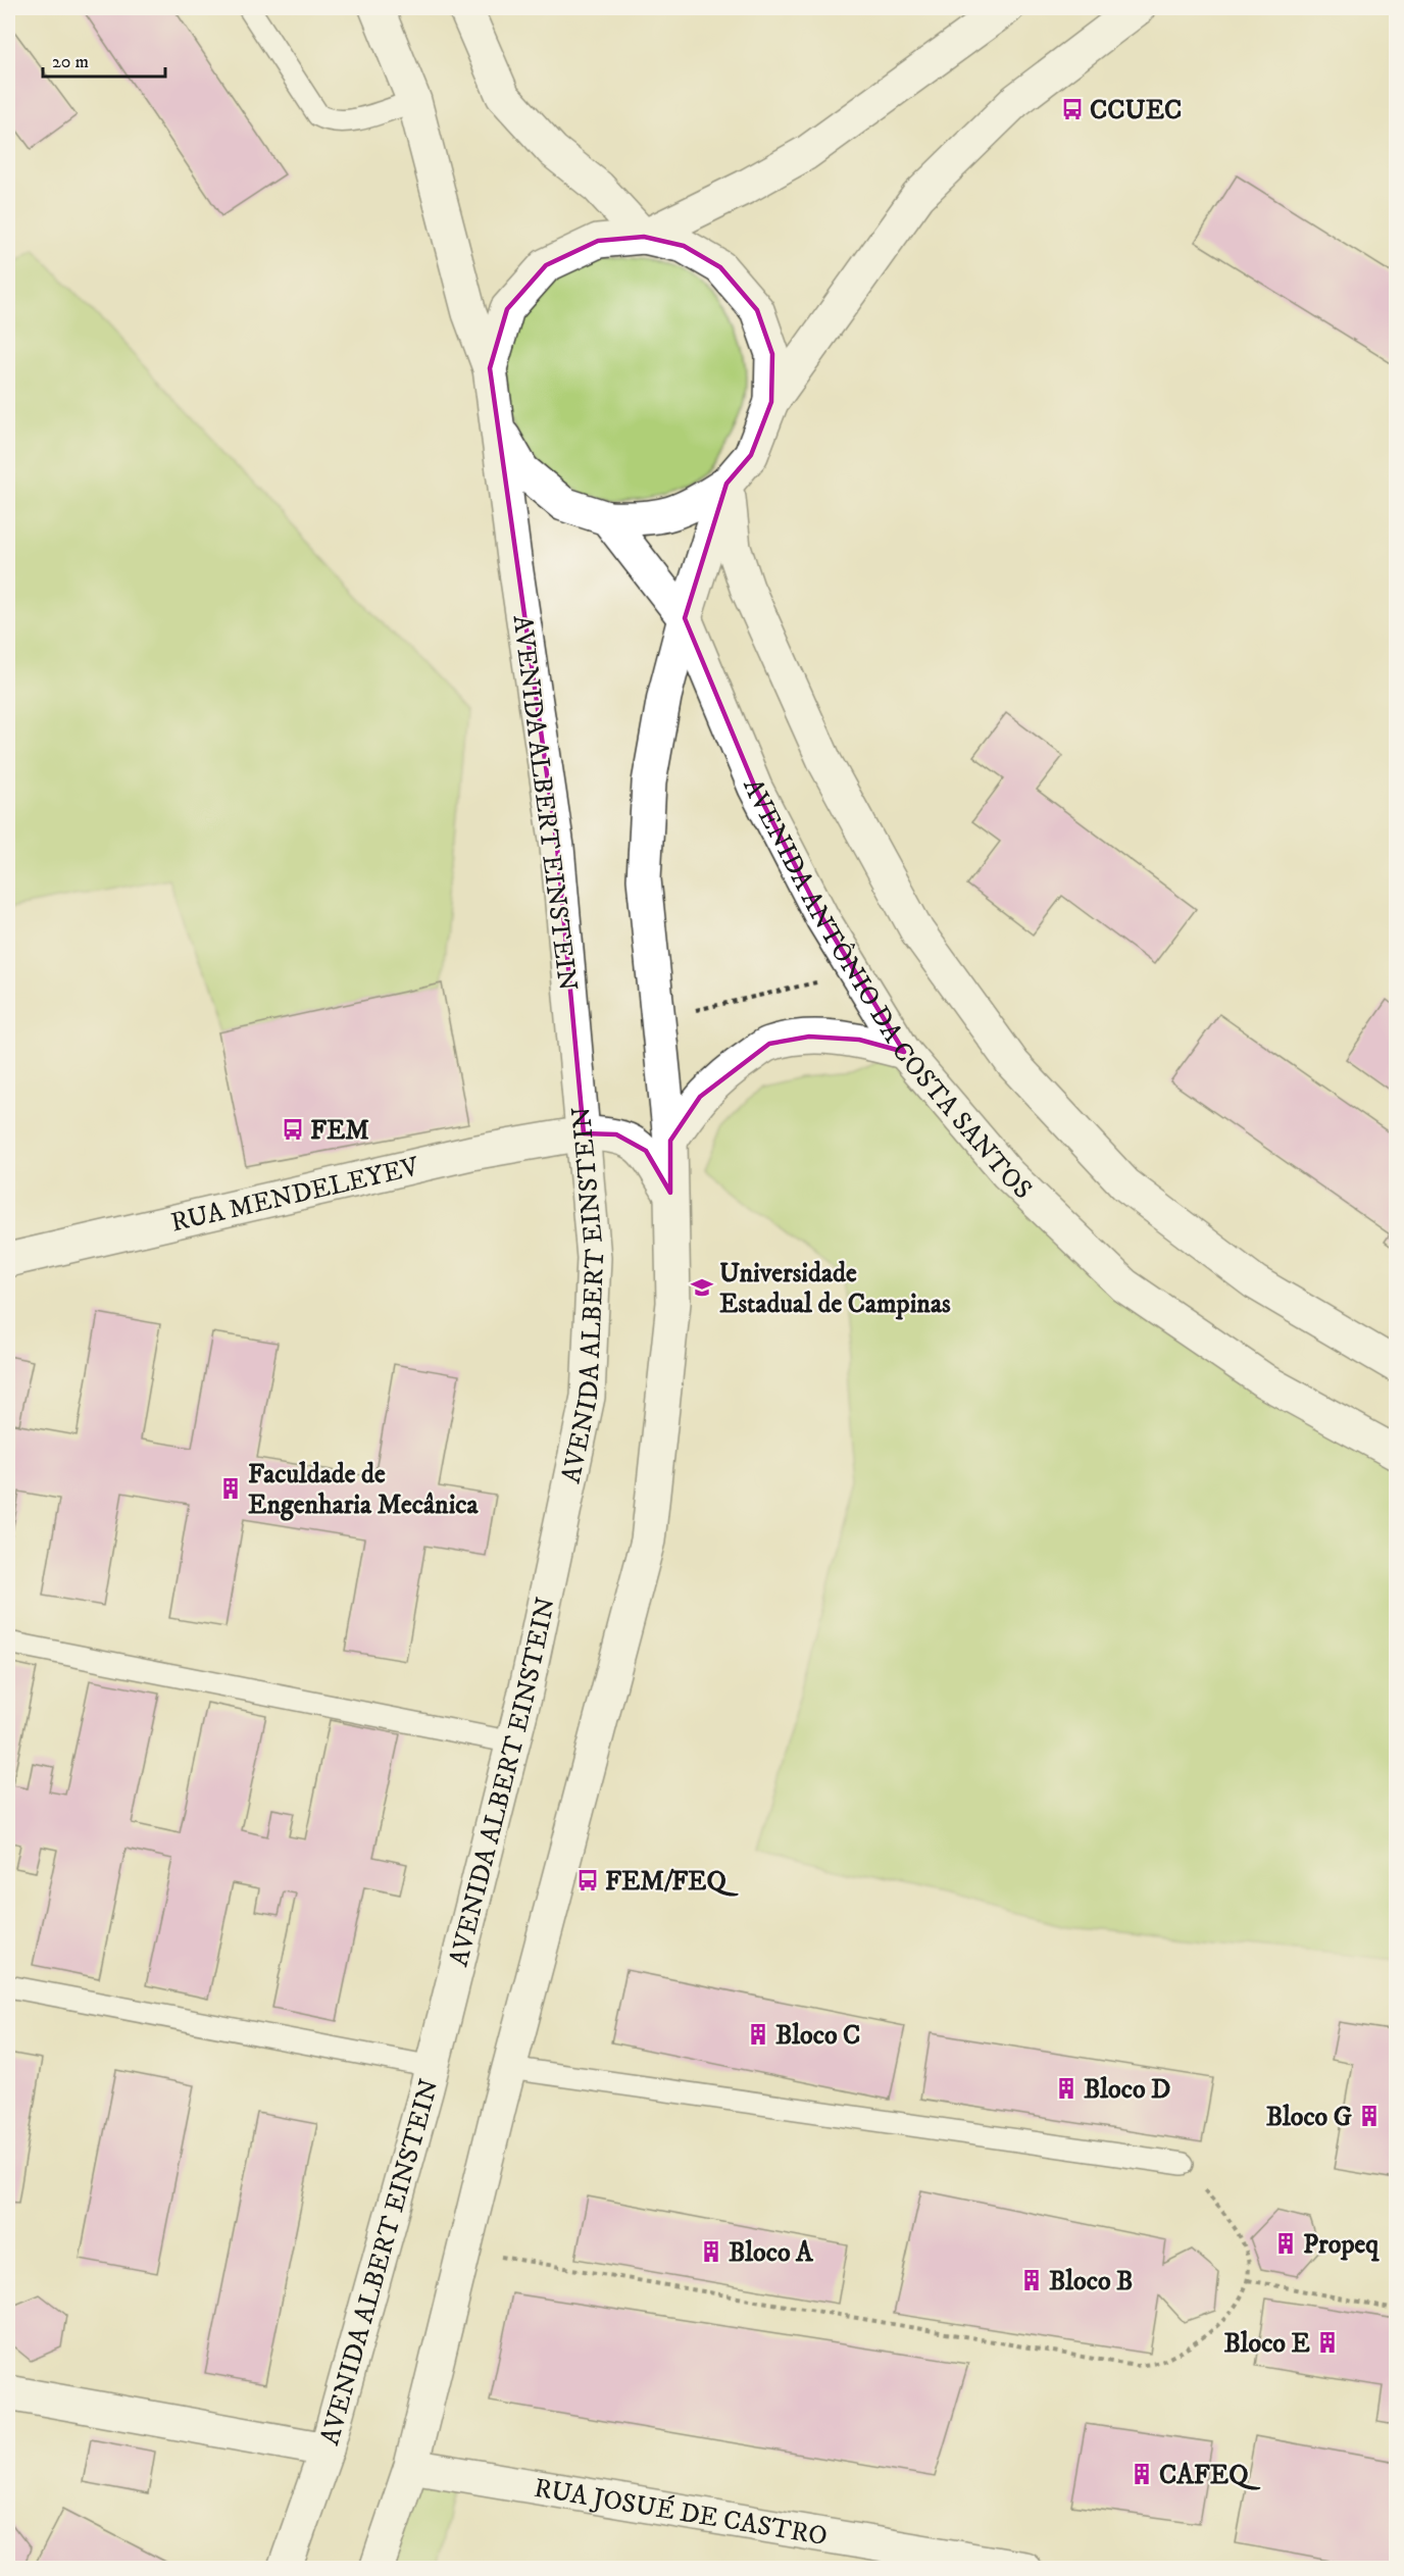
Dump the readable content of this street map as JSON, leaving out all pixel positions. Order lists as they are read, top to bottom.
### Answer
{
  "streets": {
    "street": [
      "AVENIDA ALBERT EINSTEIN",
      "AVENIDA ANTÔNIO DA COSTA SANTOS",
      "RUA MENDELEYEV",
      "RUA JOSUÉ DE CASTRO"
    ]
  },
  "crossings": [
    ["AVENIDA ALBERT EINSTEIN", "RUA MENDELEYEV"]
  ],
  "places": {
    "bus stop": ["CCUEC", "FEM", "FEM/FEQ"],
    "school or university": ["Universidade Estadual de Campinas"],
    "building": [
      "Faculdade de Engenharia Mecânica",
      "Bloco C",
      "Bloco D",
      "Bloco G",
      "Propeq",
      "Bloco A",
      "Bloco B",
      "Bloco E",
      "CAFEQ"
    ]
  },
  "scale_bar": "20 m"
}
